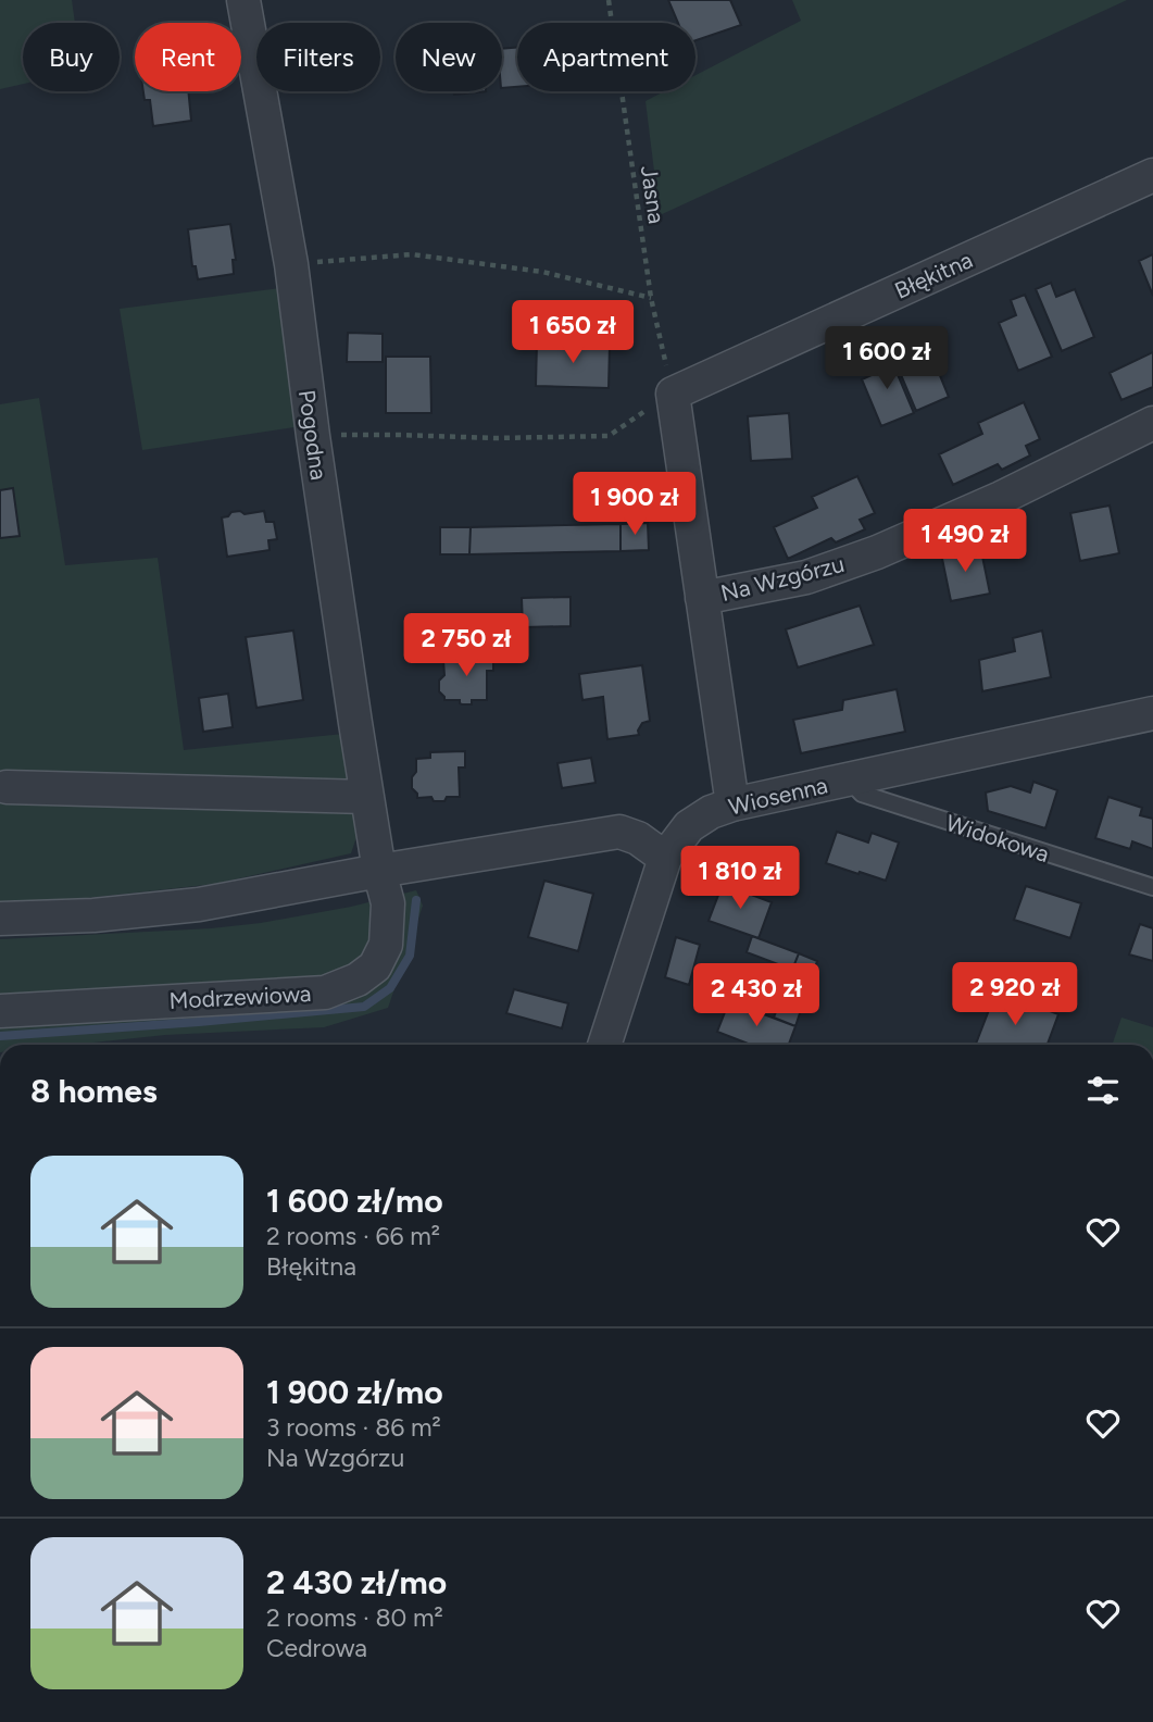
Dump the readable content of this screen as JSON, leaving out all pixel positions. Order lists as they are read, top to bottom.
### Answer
{
  "streets": {
    "street": [
      "Błękitna",
      "Pogodna",
      "Na Wzgórzu",
      "Wiosenna",
      "Modrzewiowa"
    ],
    "lane": ["Widokowa"],
    "path": ["Jasna"]
  },
  "crossings": [
    ["Jasna", "Błękitna"],
    ["Pogodna", "Modrzewiowa"],
    ["Wiosenna", "Widokowa"]
  ],
  "page": {
    "chip": [
      "Buy",
      "Rent",
      "Filters",
      "New",
      "Apartment"
    ],
    "price": [
      "1 650 zł",
      "1 600 zł",
      "1 900 zł",
      "1 490 zł",
      "2 750 zł",
      "1 810 zł",
      "2 920 zł",
      "2 430 zł"
    ],
    "heading": "8 homes",
    "list": [
      {
        "name": "1 600 zł/mo",
        "note": "2 rooms · 66 m² · Błękitna"
      },
      {
        "name": "1 900 zł/mo",
        "note": "3 rooms · 86 m² · Na Wzgórzu"
      },
      {
        "name": "2 430 zł/mo",
        "note": "2 rooms · 80 m² · Cedrowa"
      }
    ]
  }
}
